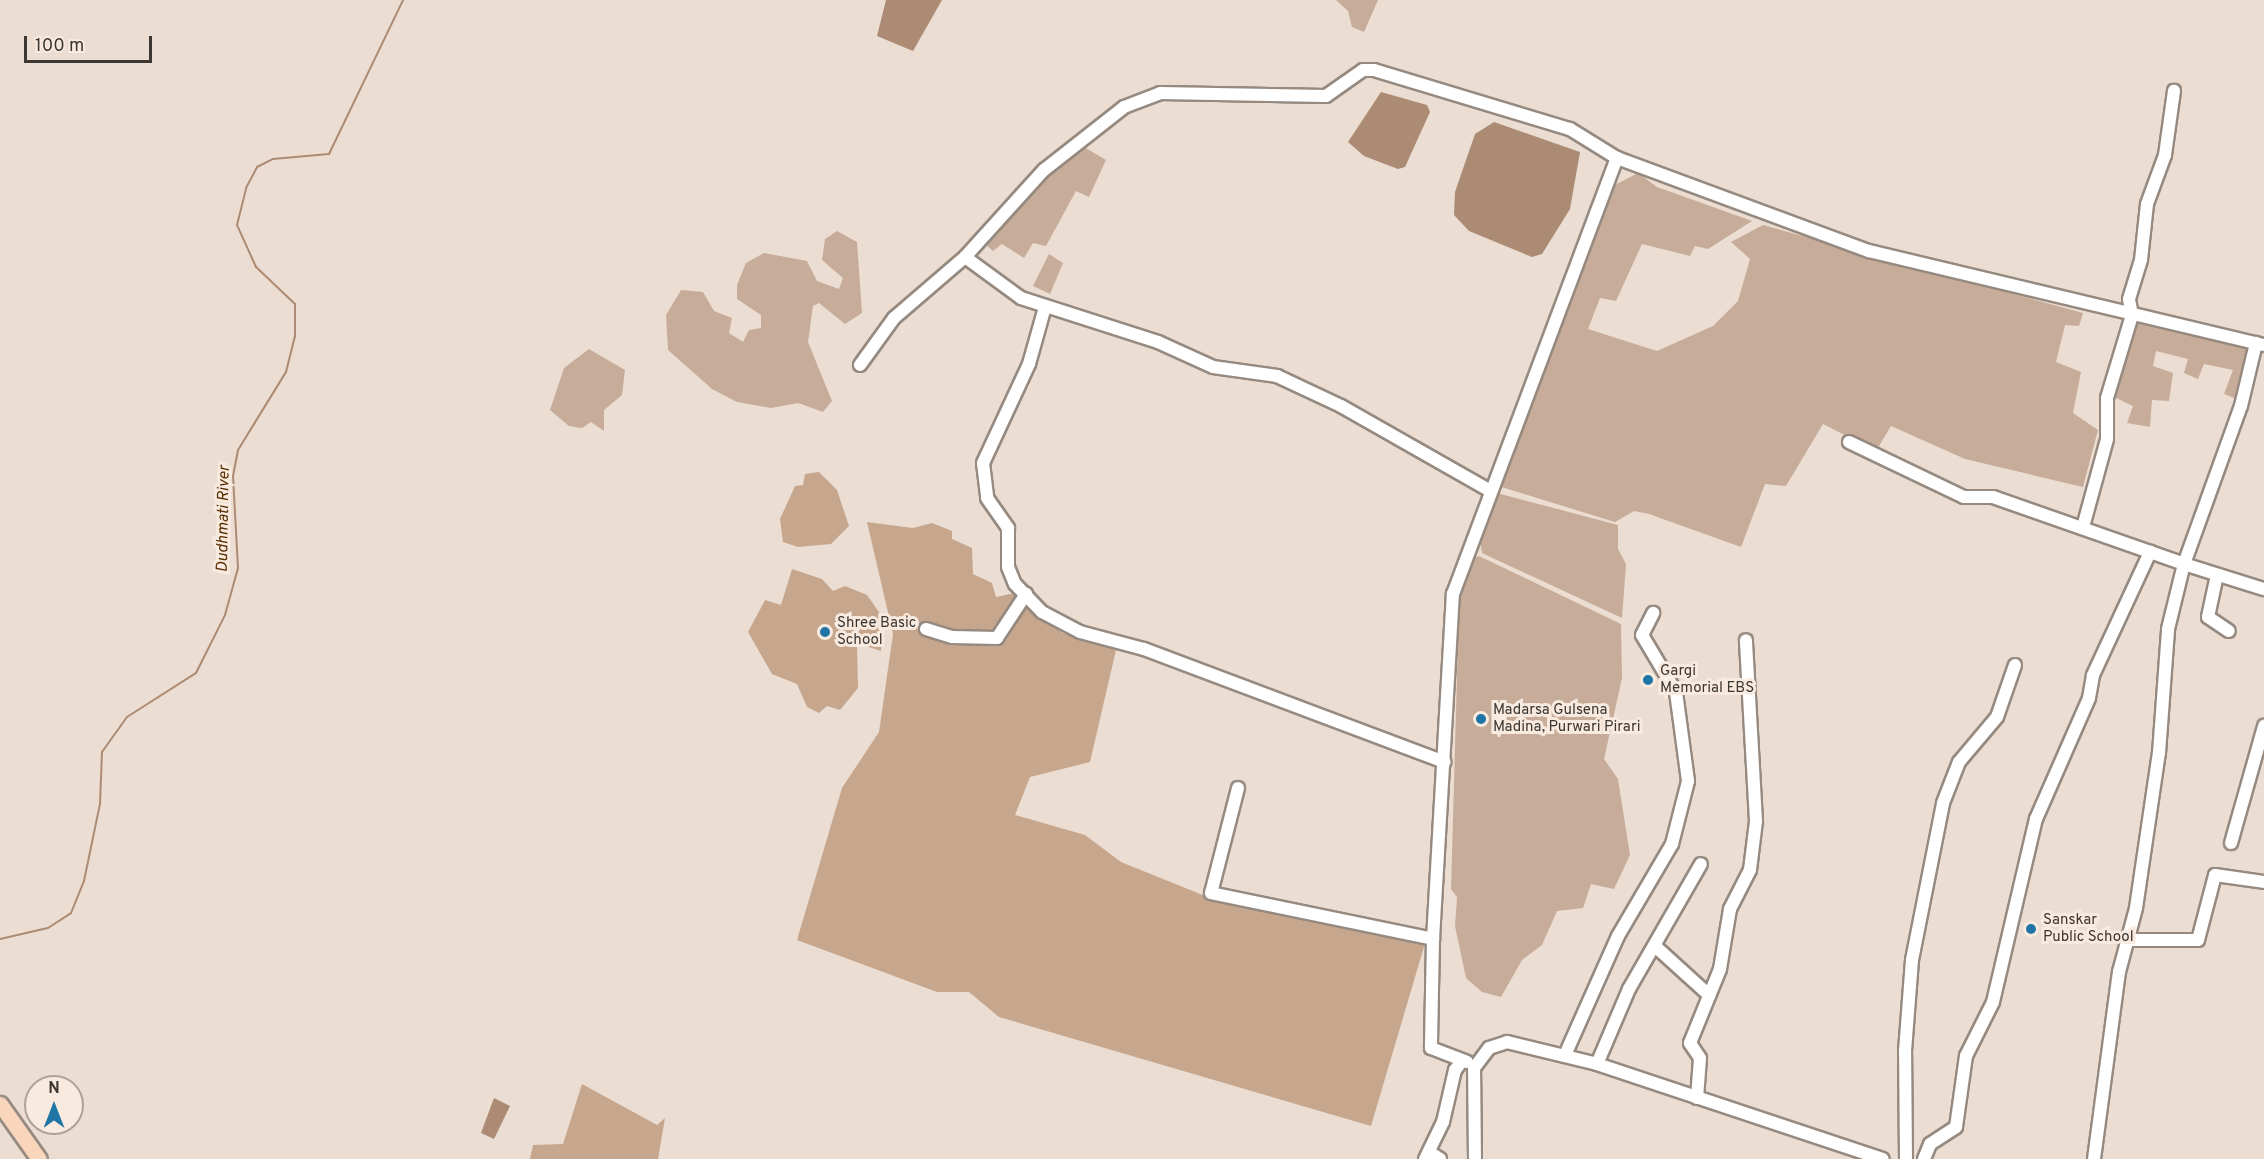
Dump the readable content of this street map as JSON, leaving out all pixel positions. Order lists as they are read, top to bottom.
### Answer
{
  "water": ["Dudhmati River"],
  "places": [
    "Shree Basic School",
    "Gargi Memorial EBS",
    "Madarsa Gulsena Madina, Purwari Pirari",
    "Sanskar Public School"
  ],
  "scale_bar": "100 m",
  "north": "top"
}
